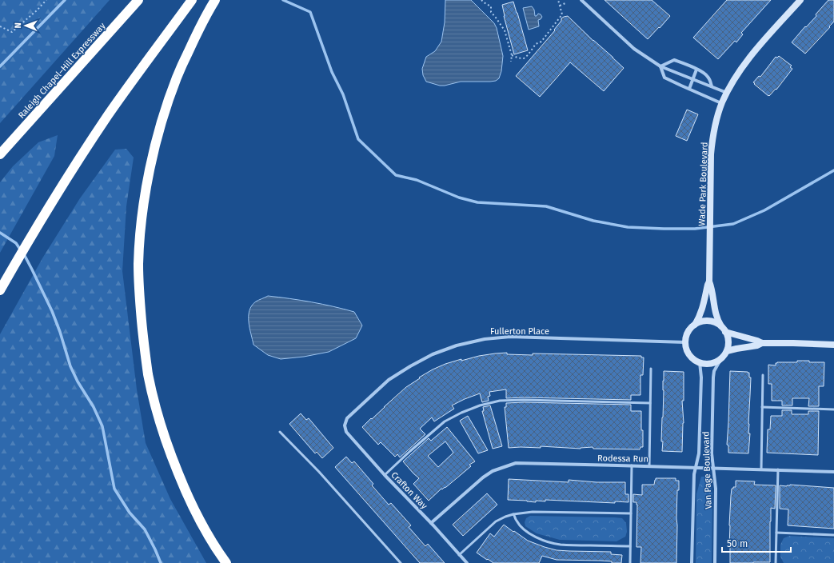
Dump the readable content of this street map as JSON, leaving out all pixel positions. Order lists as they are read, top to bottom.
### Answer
{
  "streets": {
    "highway": ["Raleigh Chapel–Hill Expressway"],
    "street": [
      "Wade Park Boulevard",
      "Fullerton Place",
      "Rodessa Run",
      "Van Page Boulevard",
      "Crafton Way"
    ]
  },
  "crossings": [
    ["Wade Park Boulevard", "Fullerton Place"],
    ["Wade Park Boulevard", "Van Page Boulevard"],
    ["Fullerton Place", "Van Page Boulevard"],
    ["Fullerton Place", "Crafton Way"],
    ["Rodessa Run", "Van Page Boulevard"],
    ["Rodessa Run", "Crafton Way"]
  ],
  "scale_bar": "50 m",
  "north": "left"
}
